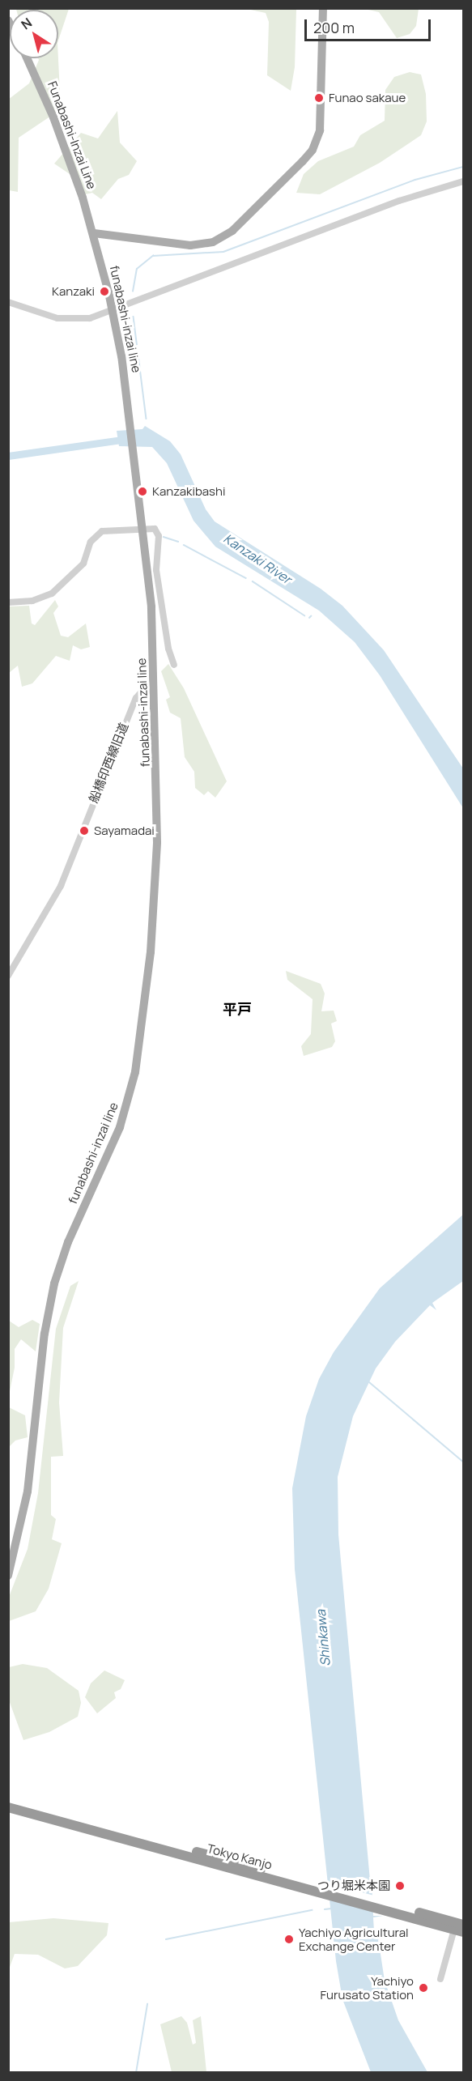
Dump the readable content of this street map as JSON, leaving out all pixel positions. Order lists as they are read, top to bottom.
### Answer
{
  "streets": {
    "highway": ["Tokyo Kanjo"],
    "main road": ["Funabashi-Inzai Line", "funabashi-inzai line"],
    "street": ["船橋印西線旧道"]
  },
  "crossings": [
    ["Funabashi-Inzai Line", "funabashi-inzai line"],
    ["funabashi-inzai line", "船橋印西線旧道"]
  ],
  "districts": ["平戸"],
  "water": ["Kanzaki River", "Shinkawa"],
  "places": [
    "Funao sakaue",
    "Kanzaki",
    "Kanzakibashi",
    "Sayamadai",
    "つり堀米本園",
    "Yachiyo Agricultural Exchange Center",
    "Yachiyo Furusato Station"
  ],
  "scale_bar": "200 m",
  "north": "top left"
}
